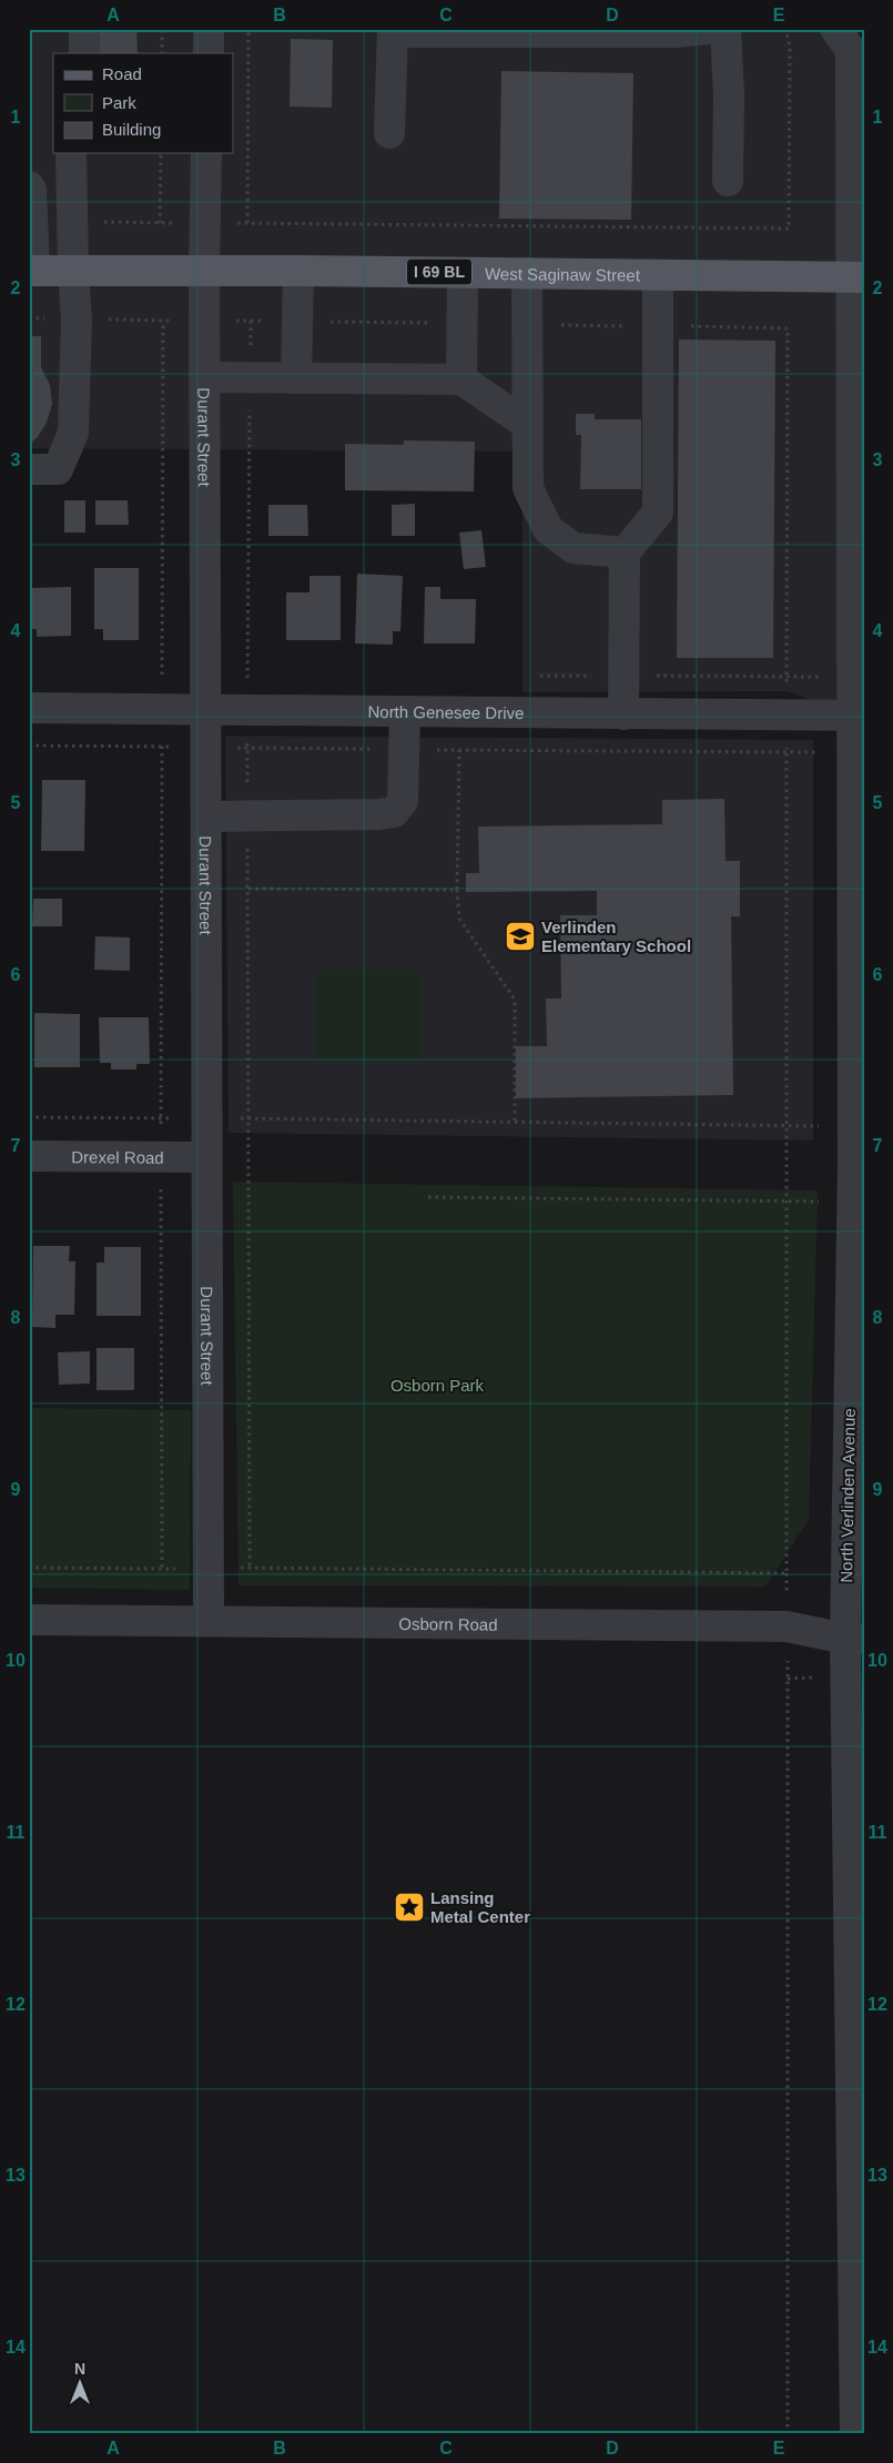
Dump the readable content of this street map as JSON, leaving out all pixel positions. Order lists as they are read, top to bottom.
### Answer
{
  "streets": {
    "main road": ["I 69 BL", "West Saginaw Street"],
    "street": [
      "Durant Street",
      "North Genesee Drive",
      "Drexel Road",
      "North Verlinden Avenue",
      "Osborn Road"
    ]
  },
  "crossings": [
    ["West Saginaw Street", "Durant Street"],
    ["West Saginaw Street", "North Verlinden Avenue"],
    ["Durant Street", "North Genesee Drive"],
    ["Durant Street", "Drexel Road"],
    ["Durant Street", "Osborn Road"],
    ["North Genesee Drive", "North Verlinden Avenue"],
    ["North Verlinden Avenue", "Osborn Road"]
  ],
  "parks": ["Osborn Park"],
  "places": {
    "school or university": ["Verlinden Elementary School"],
    "place": ["Lansing Metal Center"]
  },
  "legend": ["Road", "Park", "Building"],
  "north": "top",
  "grid": {
    "columns": [
      "A",
      "B",
      "C",
      "D",
      "E"
    ],
    "rows": [
      "1",
      "2",
      "3",
      "4",
      "5",
      "6",
      "7",
      "8",
      "9",
      "10",
      "11",
      "12",
      "13",
      "14"
    ]
  }
}
